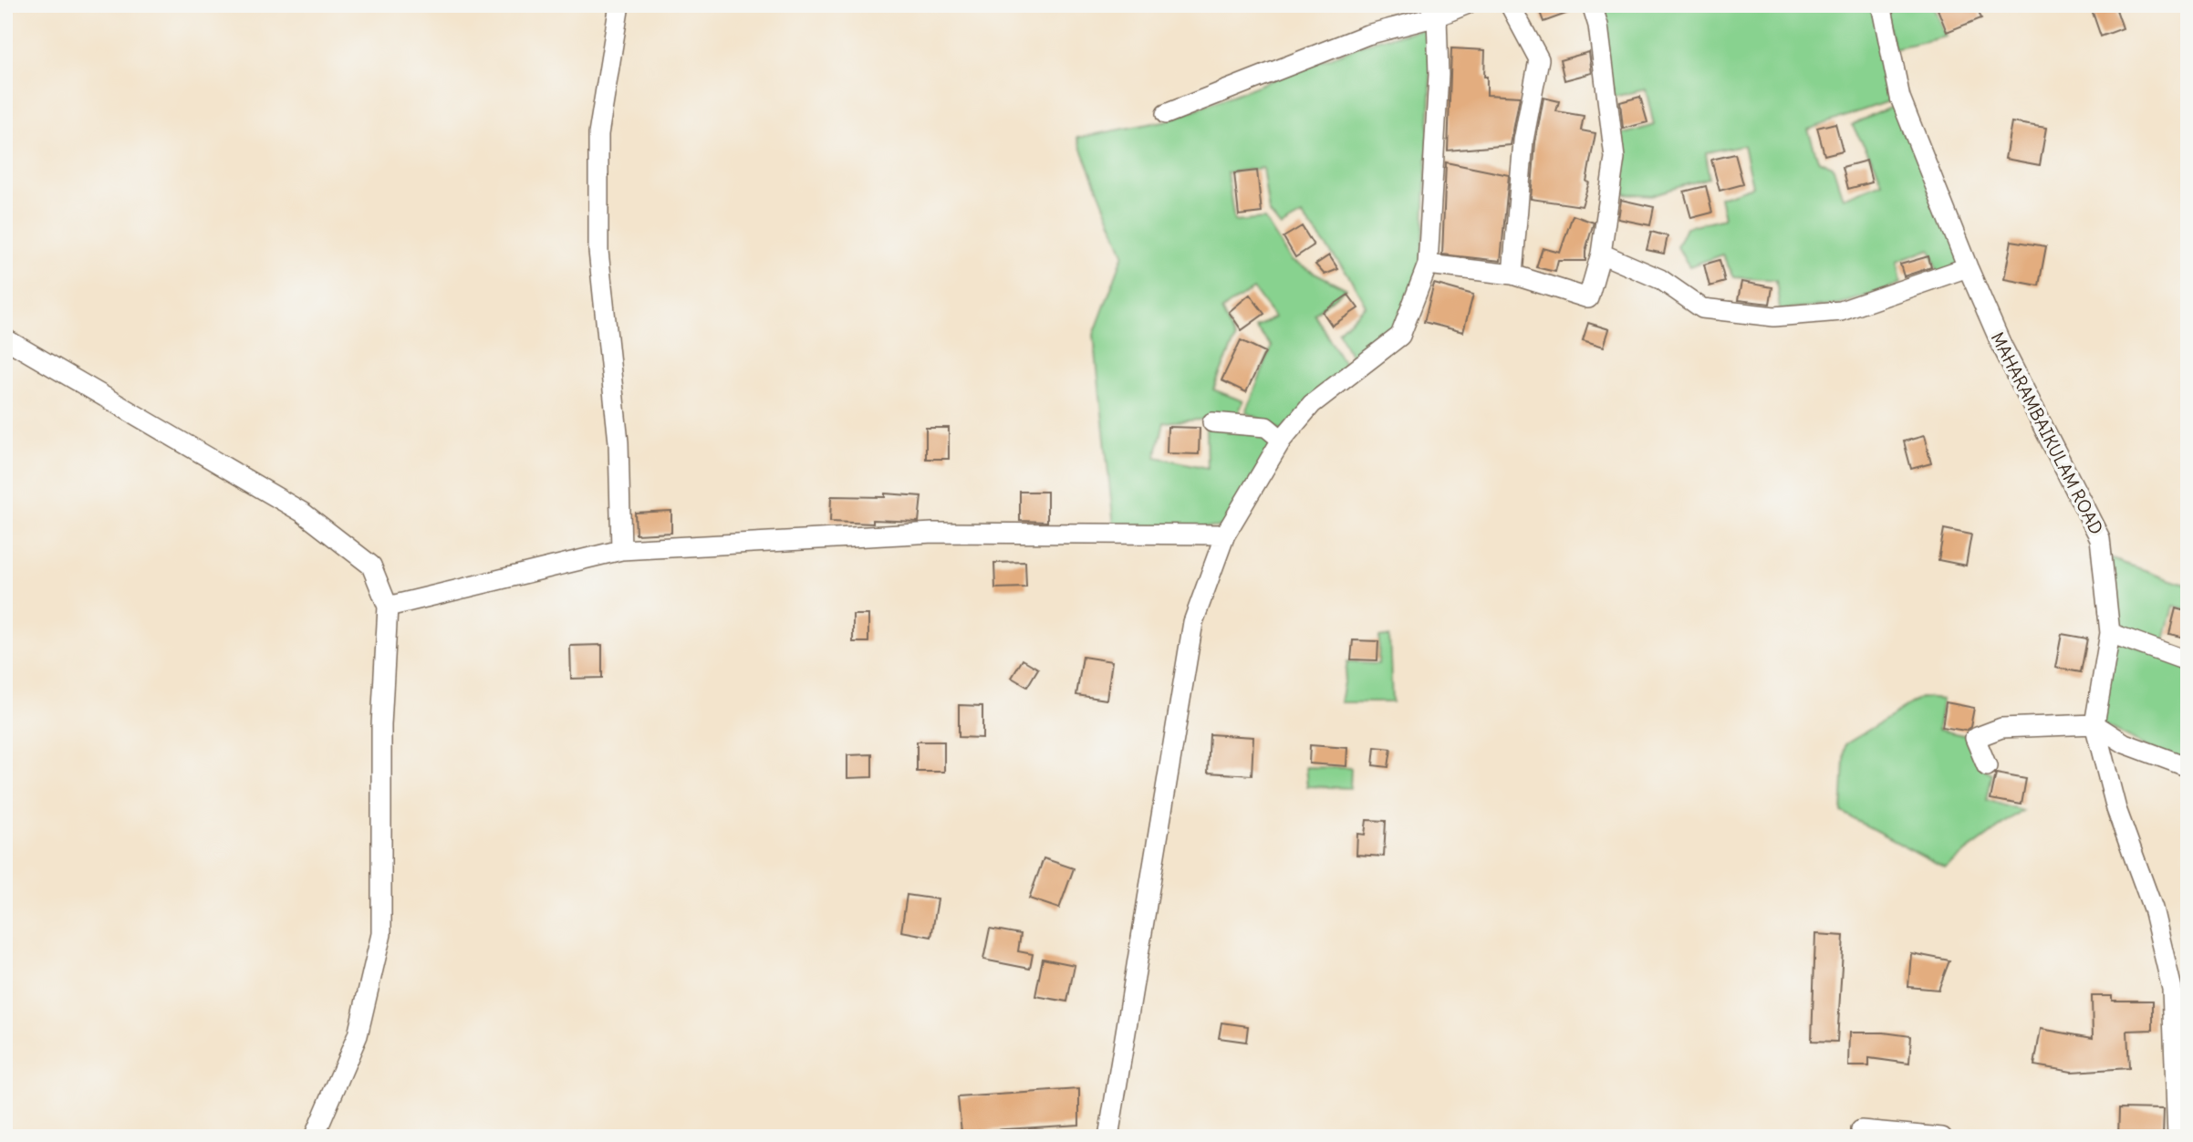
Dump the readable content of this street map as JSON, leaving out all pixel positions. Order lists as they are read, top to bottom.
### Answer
{
  "streets": {
    "street": ["MAHARAMBAIKULAM ROAD"]
  }
}
